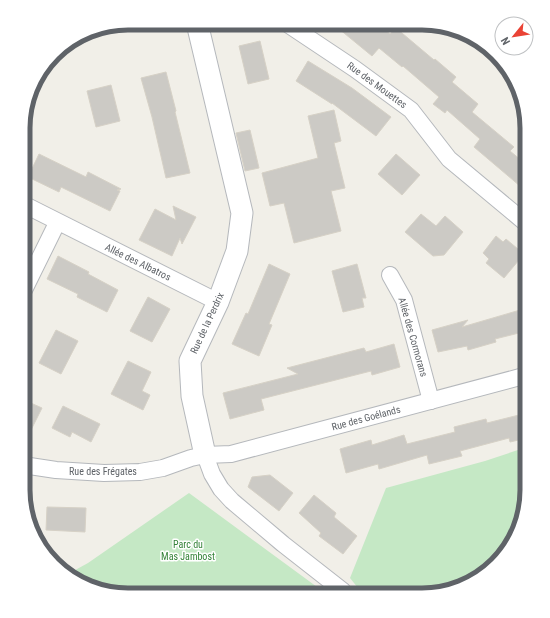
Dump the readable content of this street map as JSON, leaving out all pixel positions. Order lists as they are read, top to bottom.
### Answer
{
  "streets": {
    "street": [
      "Rue des Mouettes",
      "Allée des Albatros",
      "Rue de la Perdrix",
      "Allée des Cormorans",
      "Rue des Goélands",
      "Rue des Frégates"
    ]
  },
  "crossings": [
    ["Allée des Albatros", "Rue de la Perdrix"],
    ["Rue de la Perdrix", "Rue des Goélands"],
    ["Rue de la Perdrix", "Rue des Frégates"],
    ["Allée des Cormorans", "Rue des Goélands"],
    ["Rue des Goélands", "Rue des Frégates"]
  ],
  "parks": ["Parc du Mas Jambost"],
  "north": "bottom left"
}
